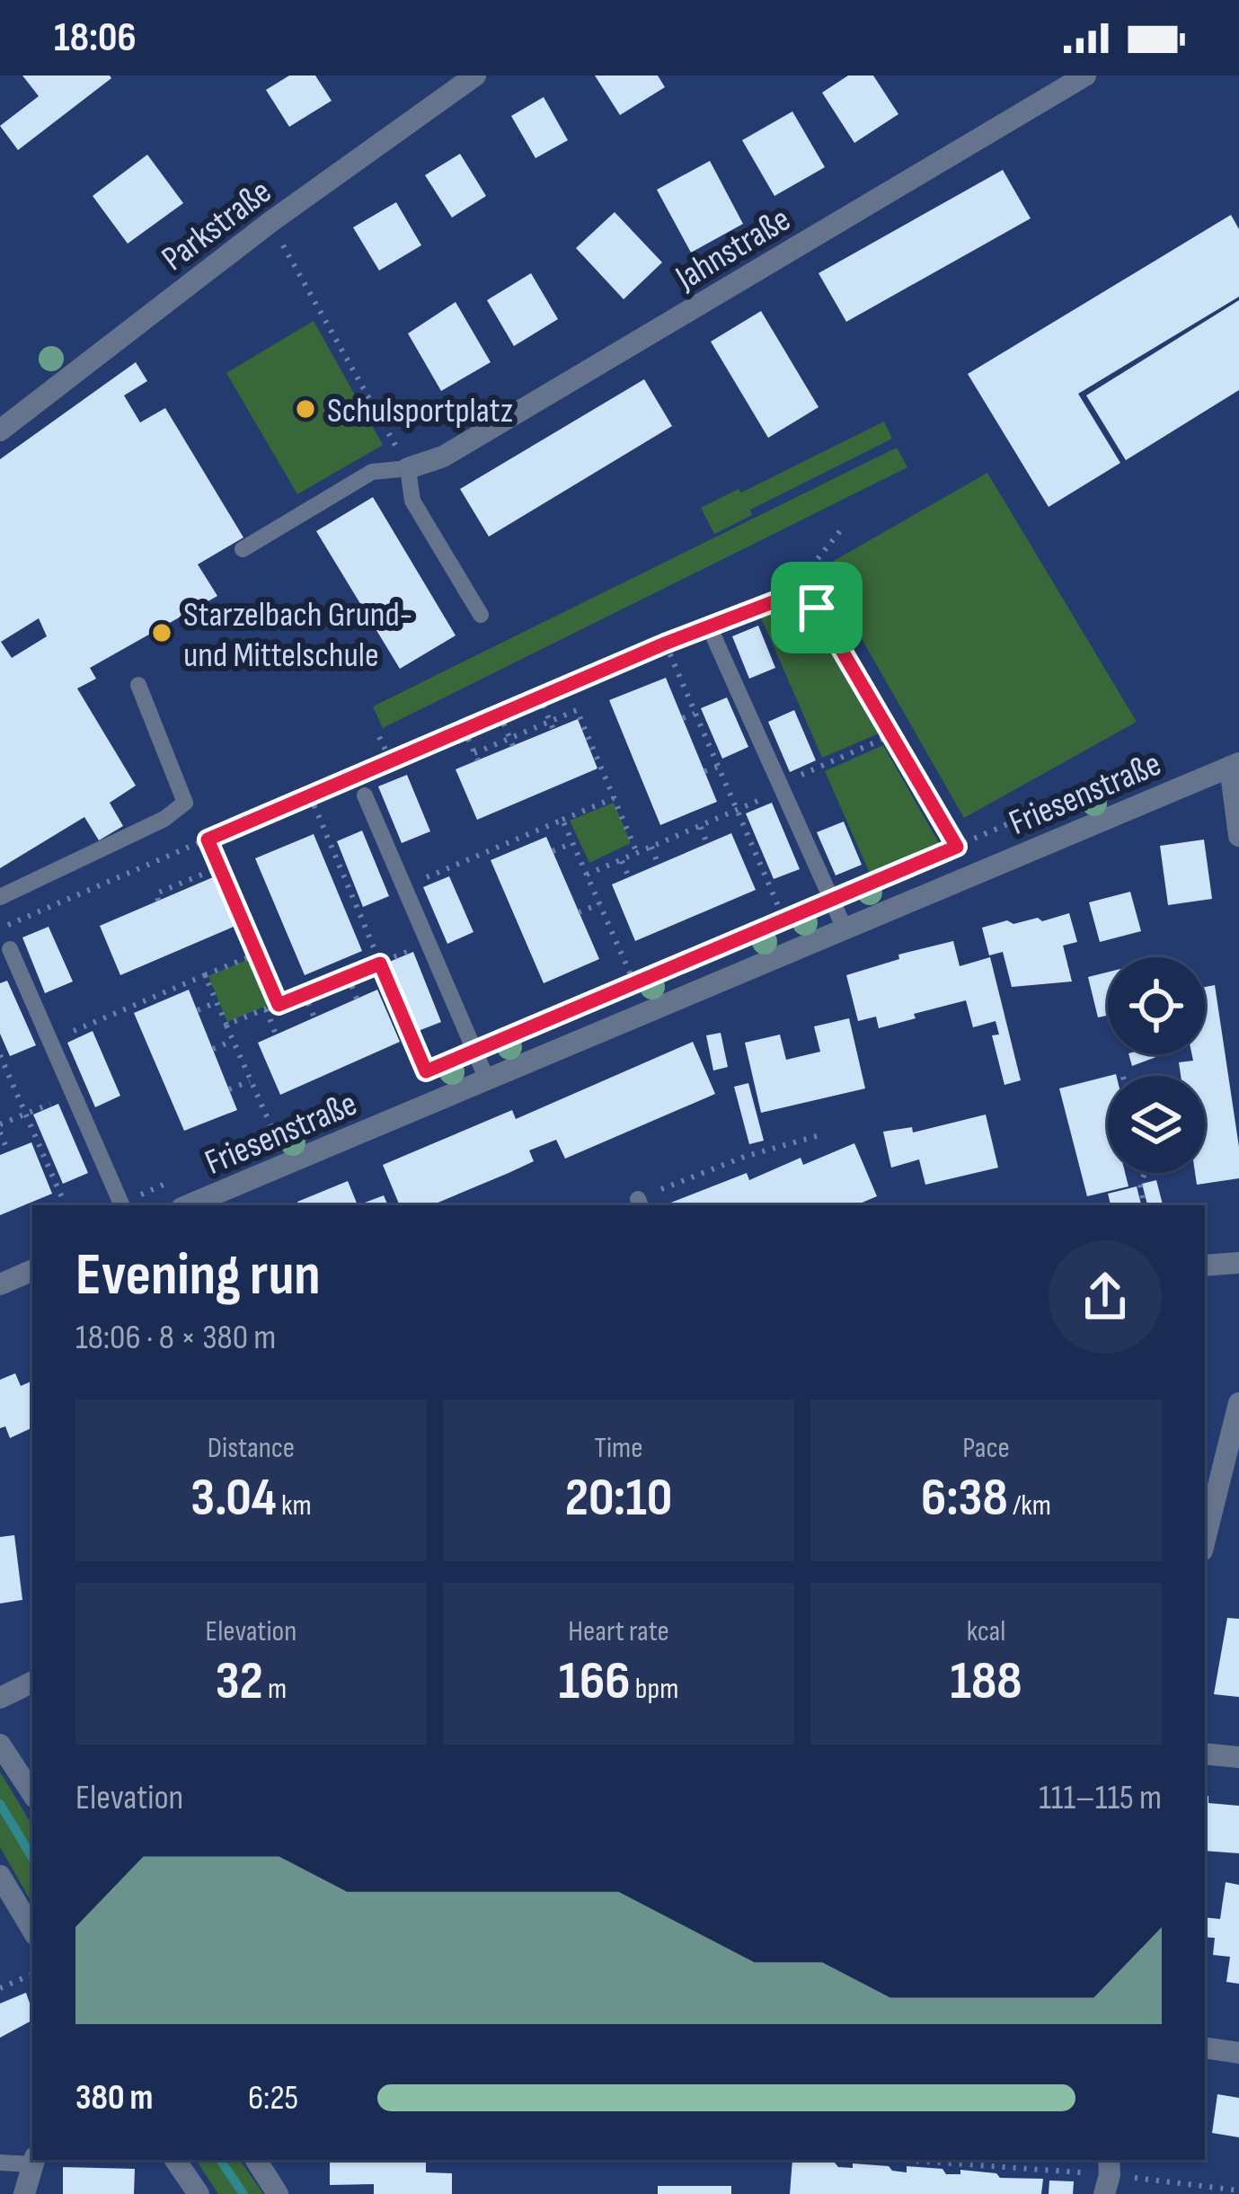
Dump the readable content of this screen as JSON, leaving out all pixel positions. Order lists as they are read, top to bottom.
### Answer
{
  "streets": {
    "street": ["Parkstraße", "Jahnstraße", "Friesenstraße"]
  },
  "places": ["Schulsportplatz", "Starzelbach Grund- und Mittelschule"],
  "page": {
    "status": "18:06",
    "heading": ["Evening run", "18:06 · 8 × 380 m"],
    "stats": [
      ["Distance", "3.04 km"],
      ["Time", "20:10"],
      ["Pace", "6:38 /km"],
      ["Elevation", "32 m"],
      ["Heart rate", "166 bpm"],
      ["kcal", "188"]
    ],
    "chart": ["Elevation", "111–115 m"],
    "list": [
      {
        "name": "380 m",
        "note": "6:25"
      }
    ]
  }
}
